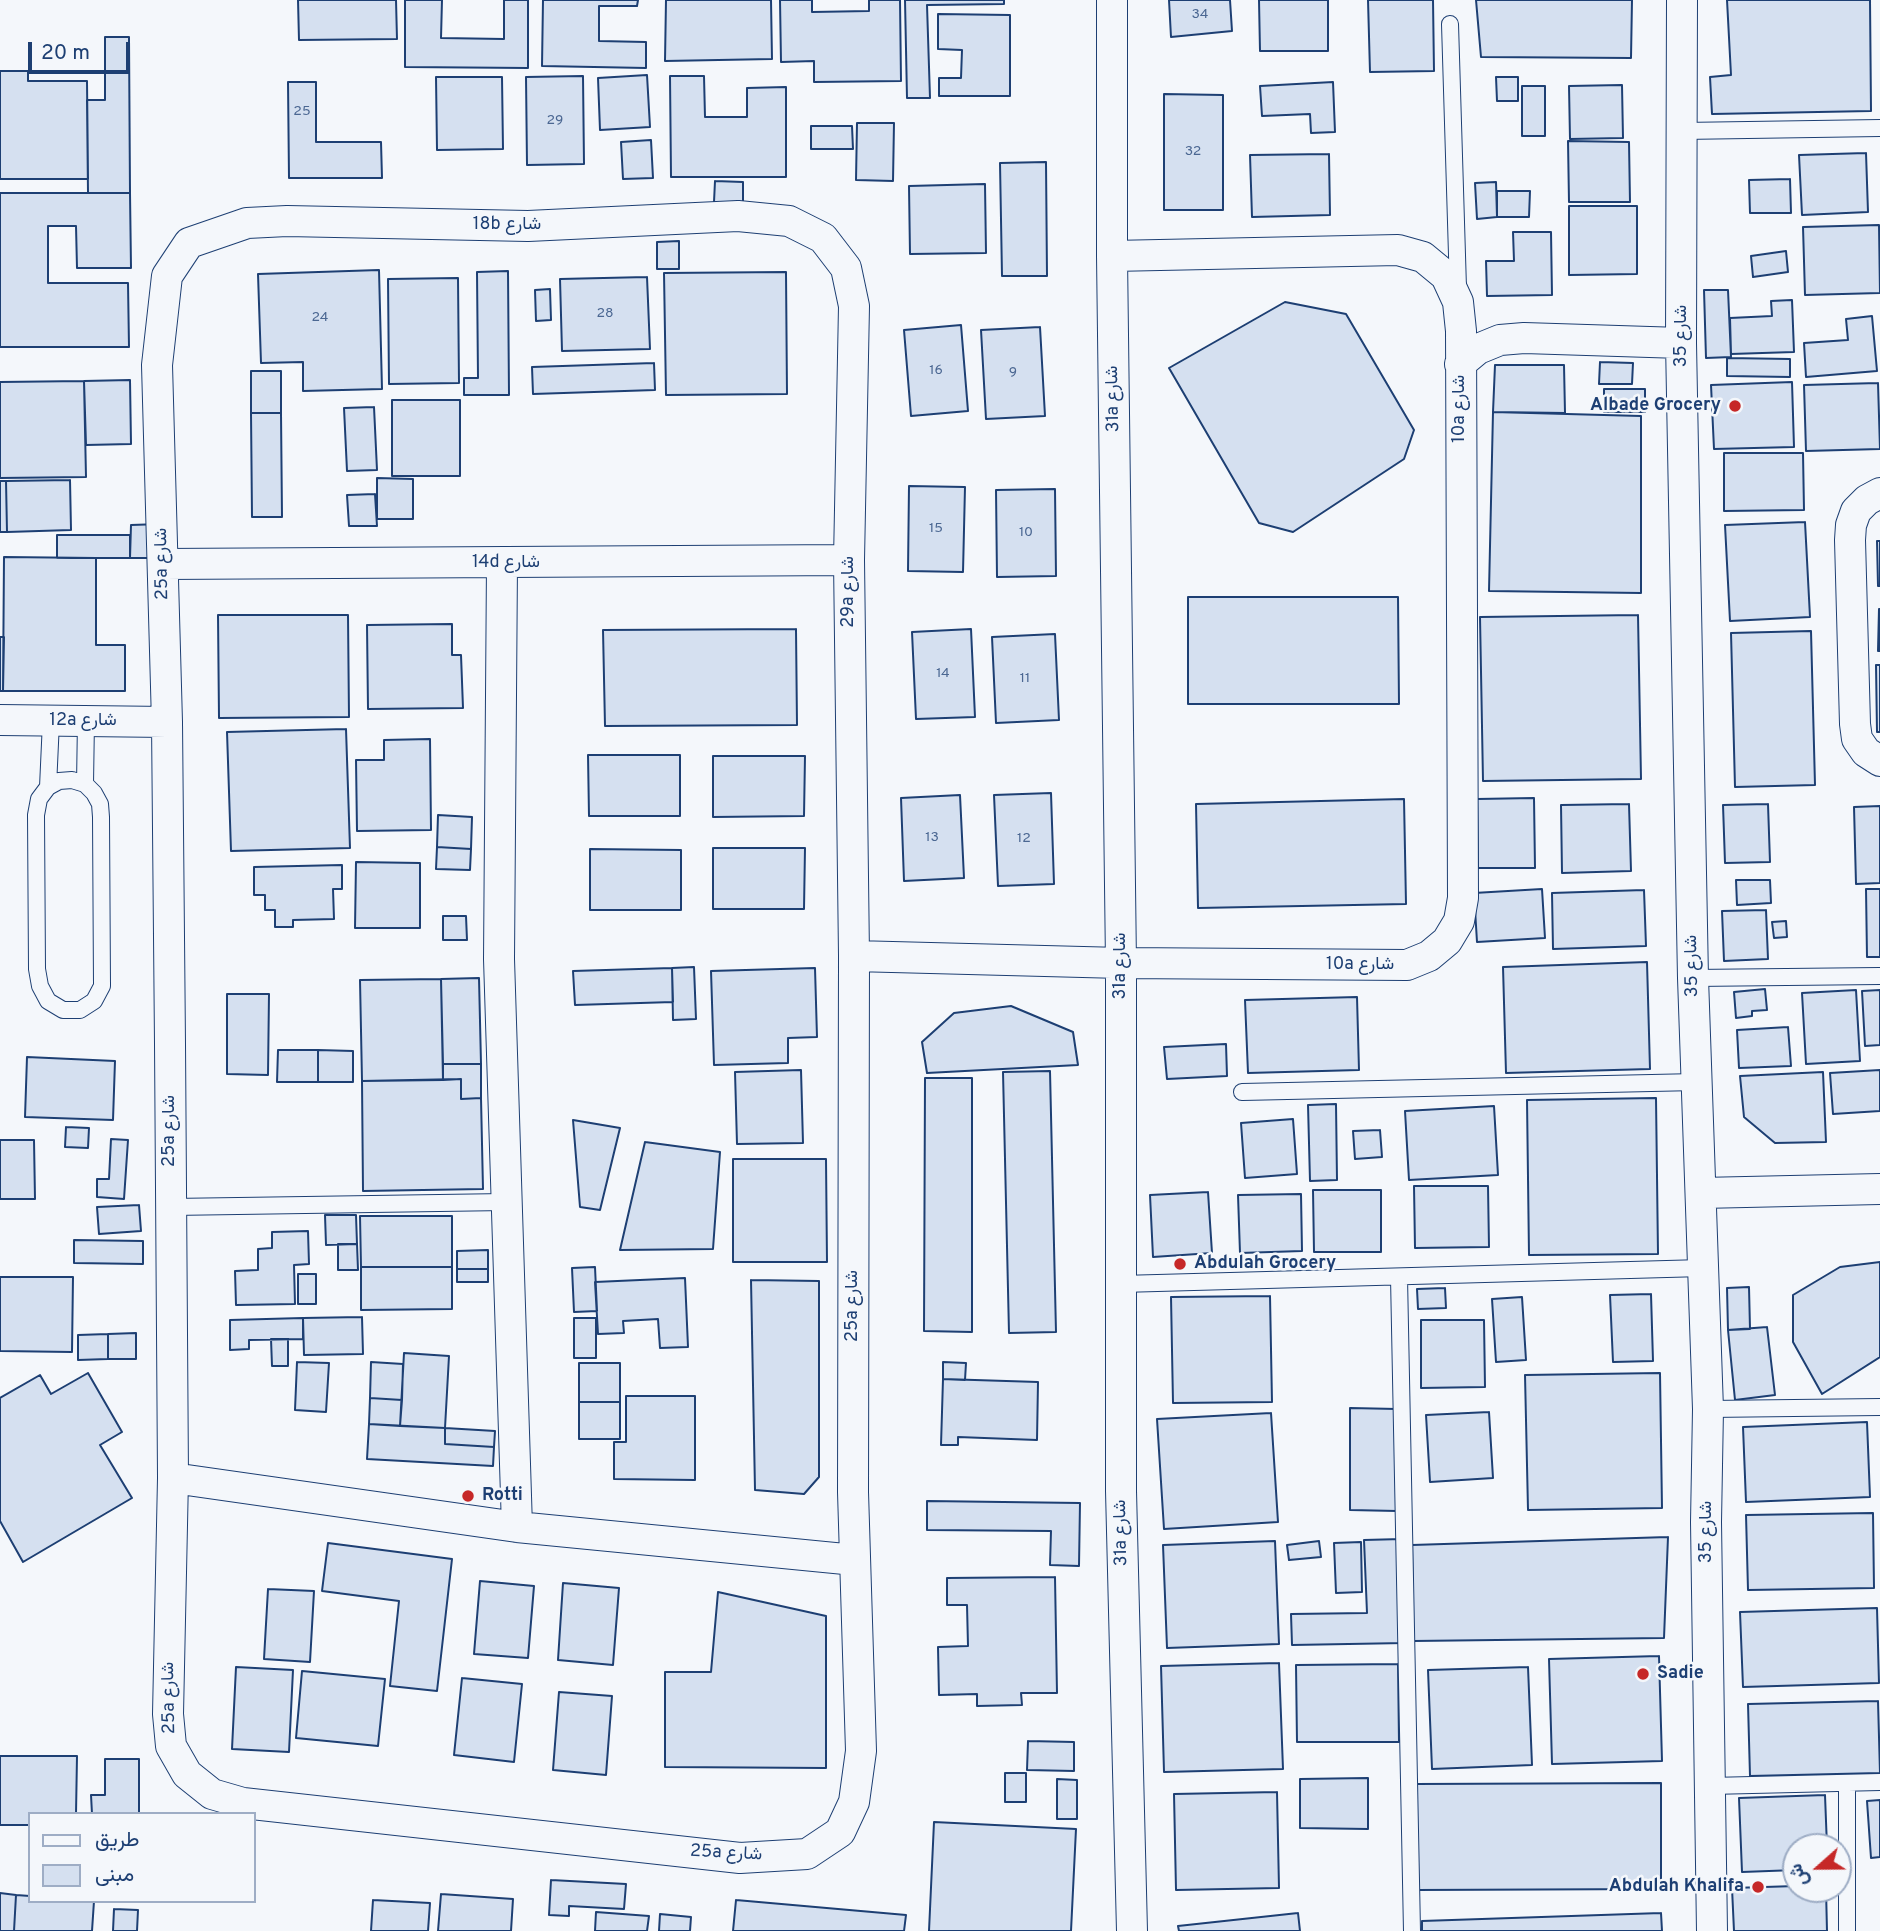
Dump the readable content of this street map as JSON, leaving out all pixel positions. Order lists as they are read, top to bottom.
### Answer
{
  "streets": {
    "street": [
      "18b شارع",
      "شارع 35",
      "31a شارع",
      "10a شارع",
      "14d شارع",
      "25a شارع",
      "29a شارع",
      "12a شارع"
    ]
  },
  "crossings": [
    ["18b شارع", "25a شارع"],
    ["18b شارع", "29a شارع"],
    ["شارع 35", "10a شارع"],
    ["31a شارع", "10a شارع"],
    ["10a شارع", "25a شارع"],
    ["10a شارع", "29a شارع"],
    ["14d شارع", "25a شارع"],
    ["14d شارع", "29a شارع"],
    ["25a شارع", "29a شارع"],
    ["25a شارع", "12a شارع"]
  ],
  "places": [
    "Albade Grocery",
    "Abdulah Grocery",
    "Rotti",
    "Sadie",
    "Abdulah Khalifa"
  ],
  "house_numbers": [
    "34",
    "25",
    "29",
    "32",
    "28",
    "24",
    "16",
    "9",
    "15",
    "10",
    "14",
    "11",
    "13",
    "12"
  ],
  "legend": ["طريق", "مبنى"],
  "scale_bar": "20 m",
  "north": "left"
}
